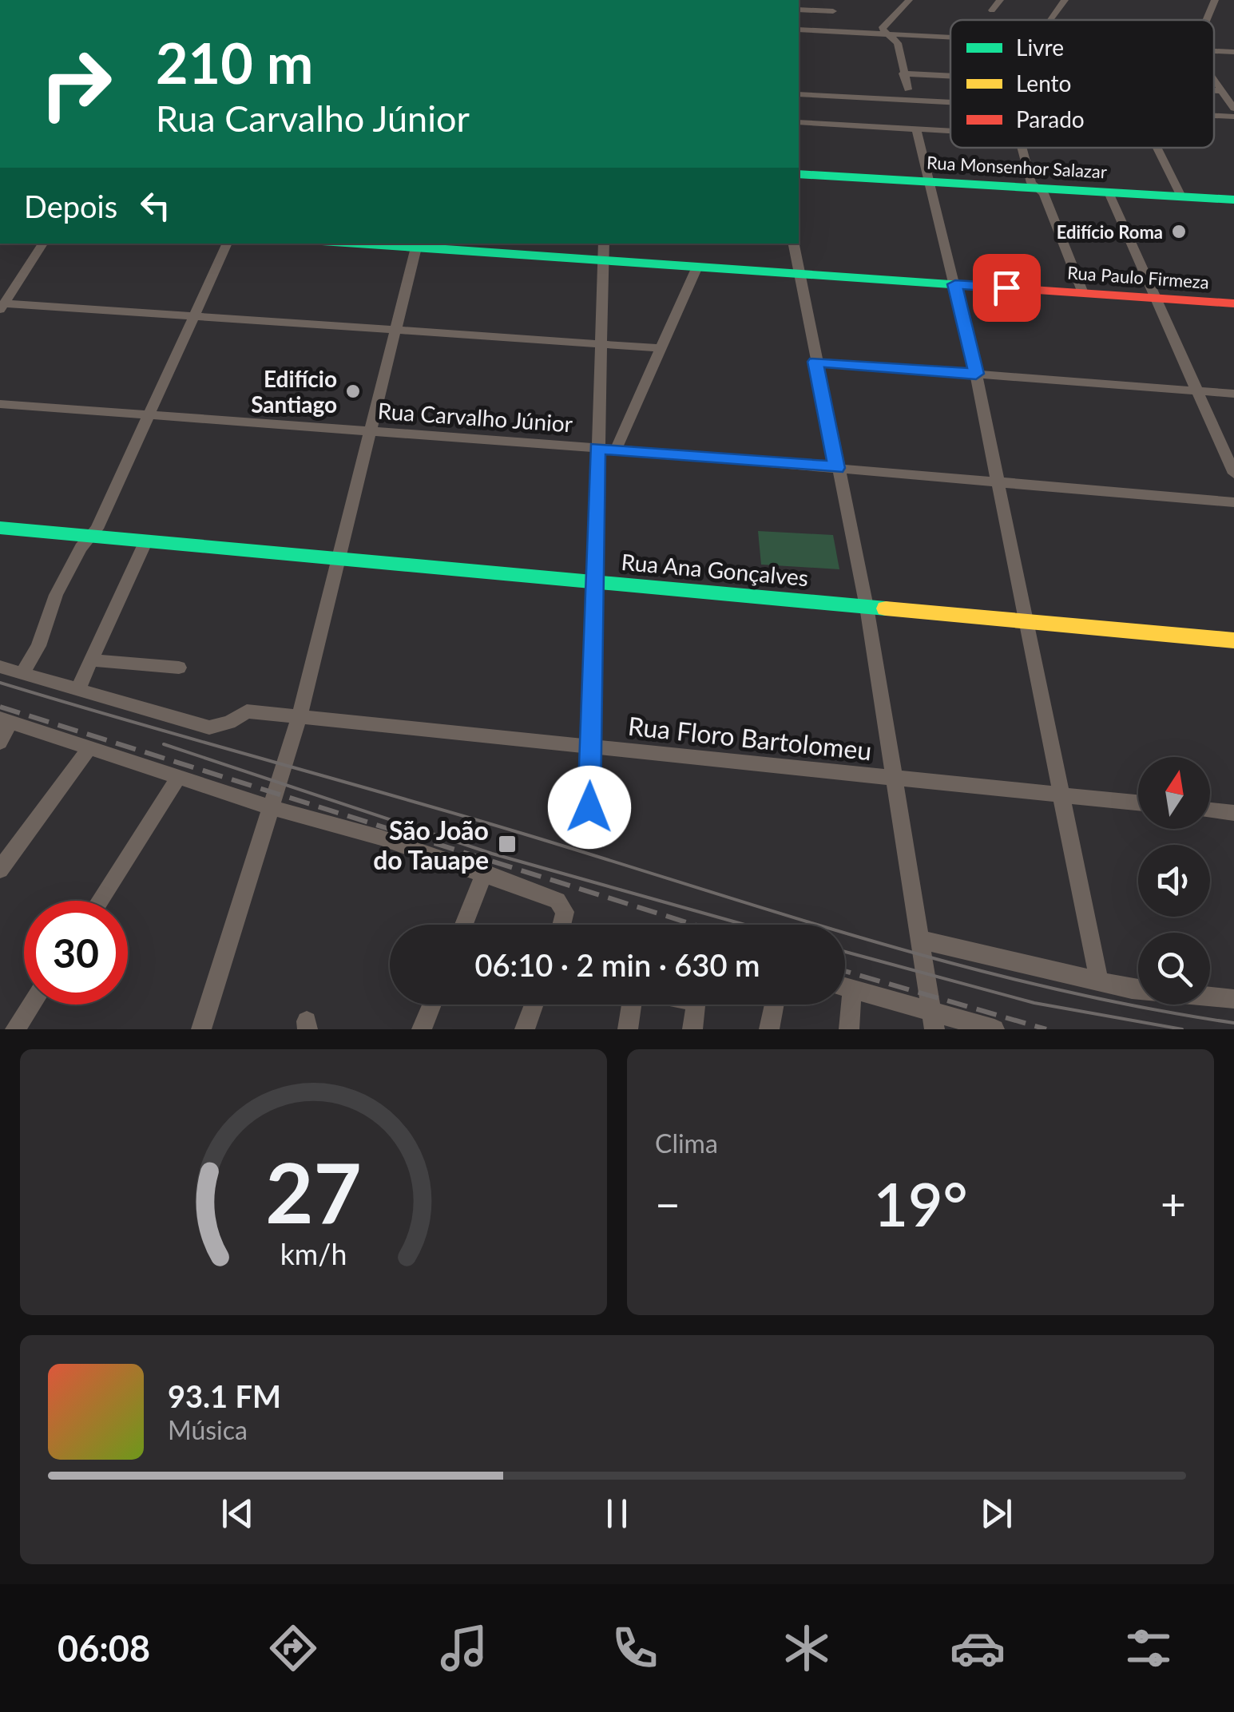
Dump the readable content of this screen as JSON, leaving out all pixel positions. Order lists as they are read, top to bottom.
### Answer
{
  "streets": {
    "street": [
      "Rua Monsenhor Salazar",
      "Rua Paulo Firmeza",
      "Rua Carvalho Júnior",
      "Rua Ana Gonçalves",
      "Rua Floro Bartolomeu"
    ]
  },
  "places": {
    "other": ["Edifício Roma", "Edifício Santiago"],
    "transit": ["São João do Tauape"]
  },
  "legend": ["Livre", "Lento", "Parado"],
  "north": "top",
  "page": {
    "turn": ["210 m", "Rua Carvalho Júnior"],
    "then": "Depois",
    "limit": "30",
    "trip": "06:10 · 2 min · 630 m",
    "tile": "Clima",
    "heat": ["−", "19°", "+"],
    "song": ["93.1 FM", "Música"],
    "tabs": "06:08",
    "gauge": ["27", "km/h"]
  }
}
